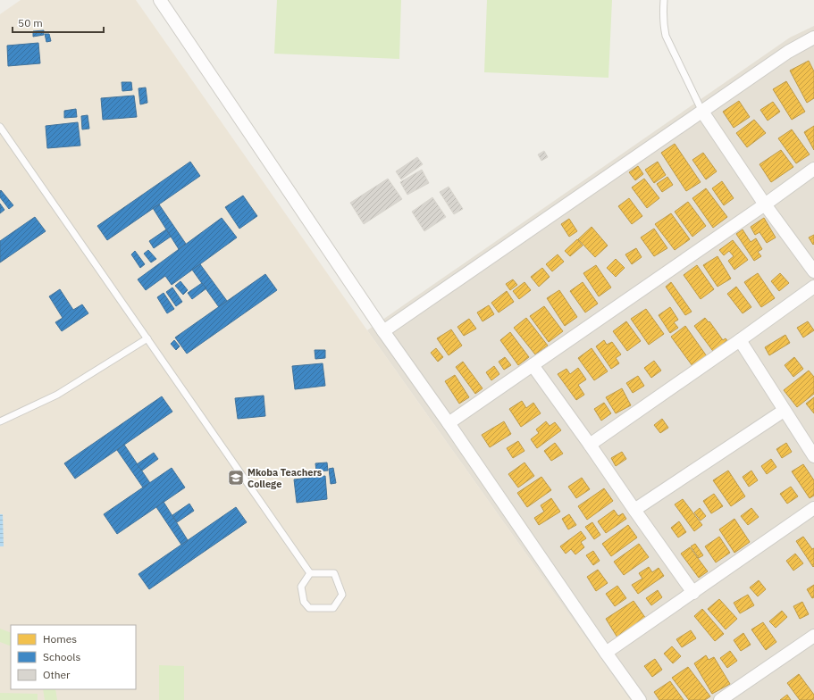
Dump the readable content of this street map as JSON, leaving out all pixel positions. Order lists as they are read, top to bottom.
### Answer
{
  "places": {
    "school or university": ["Mkoba Teachers College"]
  },
  "legend": ["Homes", "Schools", "Other"],
  "scale_bar": "50 m"
}
